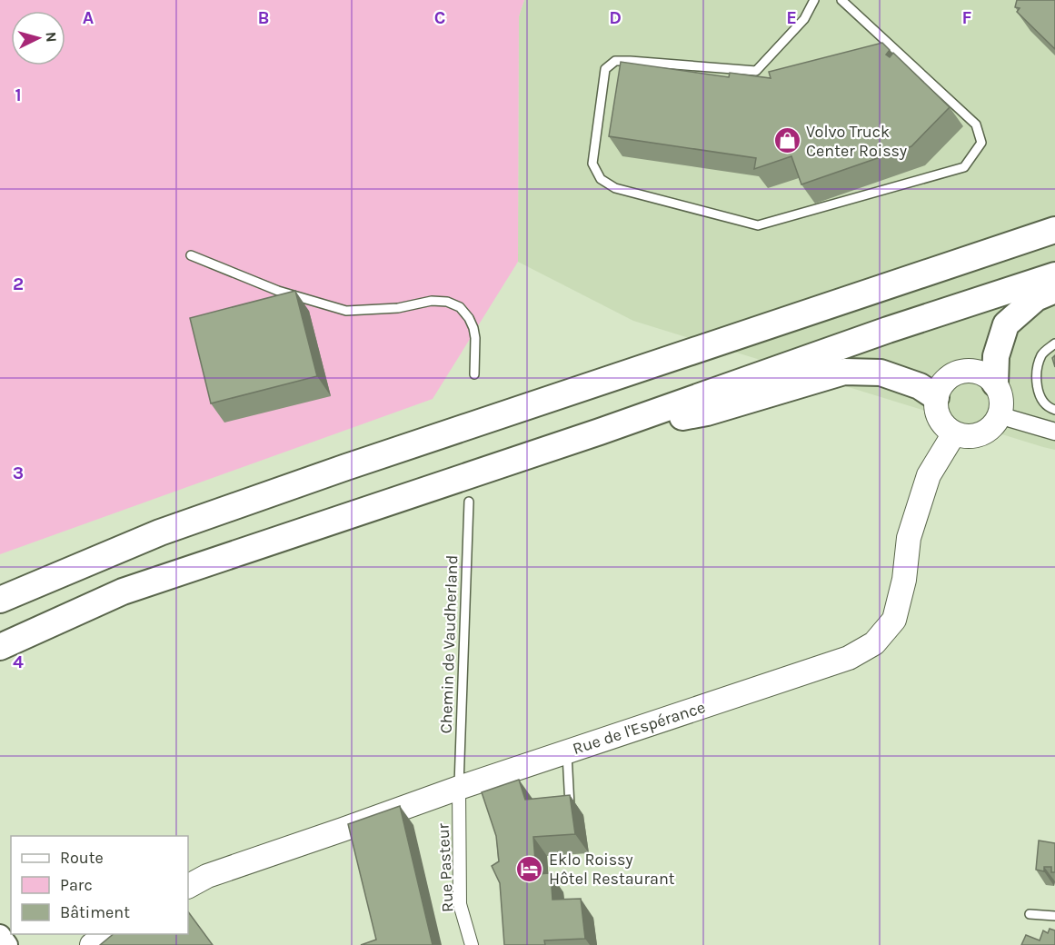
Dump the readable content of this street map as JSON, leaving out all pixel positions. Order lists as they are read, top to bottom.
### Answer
{
  "streets": {
    "main road": ["Rue de l'Espérance"],
    "street": ["Rue Pasteur"],
    "lane": ["Chemin de Vaudherland"]
  },
  "crossings": [
    ["Chemin de Vaudherland", "Rue de l'Espérance"],
    ["Chemin de Vaudherland", "Rue Pasteur"],
    ["Rue de l'Espérance", "Rue Pasteur"]
  ],
  "places": {
    "shop": ["Volvo Truck Center Roissy"],
    "hotel": ["Eklo Roissy Hôtel Restaurant"]
  },
  "legend": ["Route", "Parc", "Bâtiment"],
  "north": "right",
  "grid": {
    "columns": [
      "A",
      "B",
      "C",
      "D",
      "E",
      "F"
    ],
    "rows": [
      "1",
      "2",
      "3",
      "4"
    ]
  }
}
